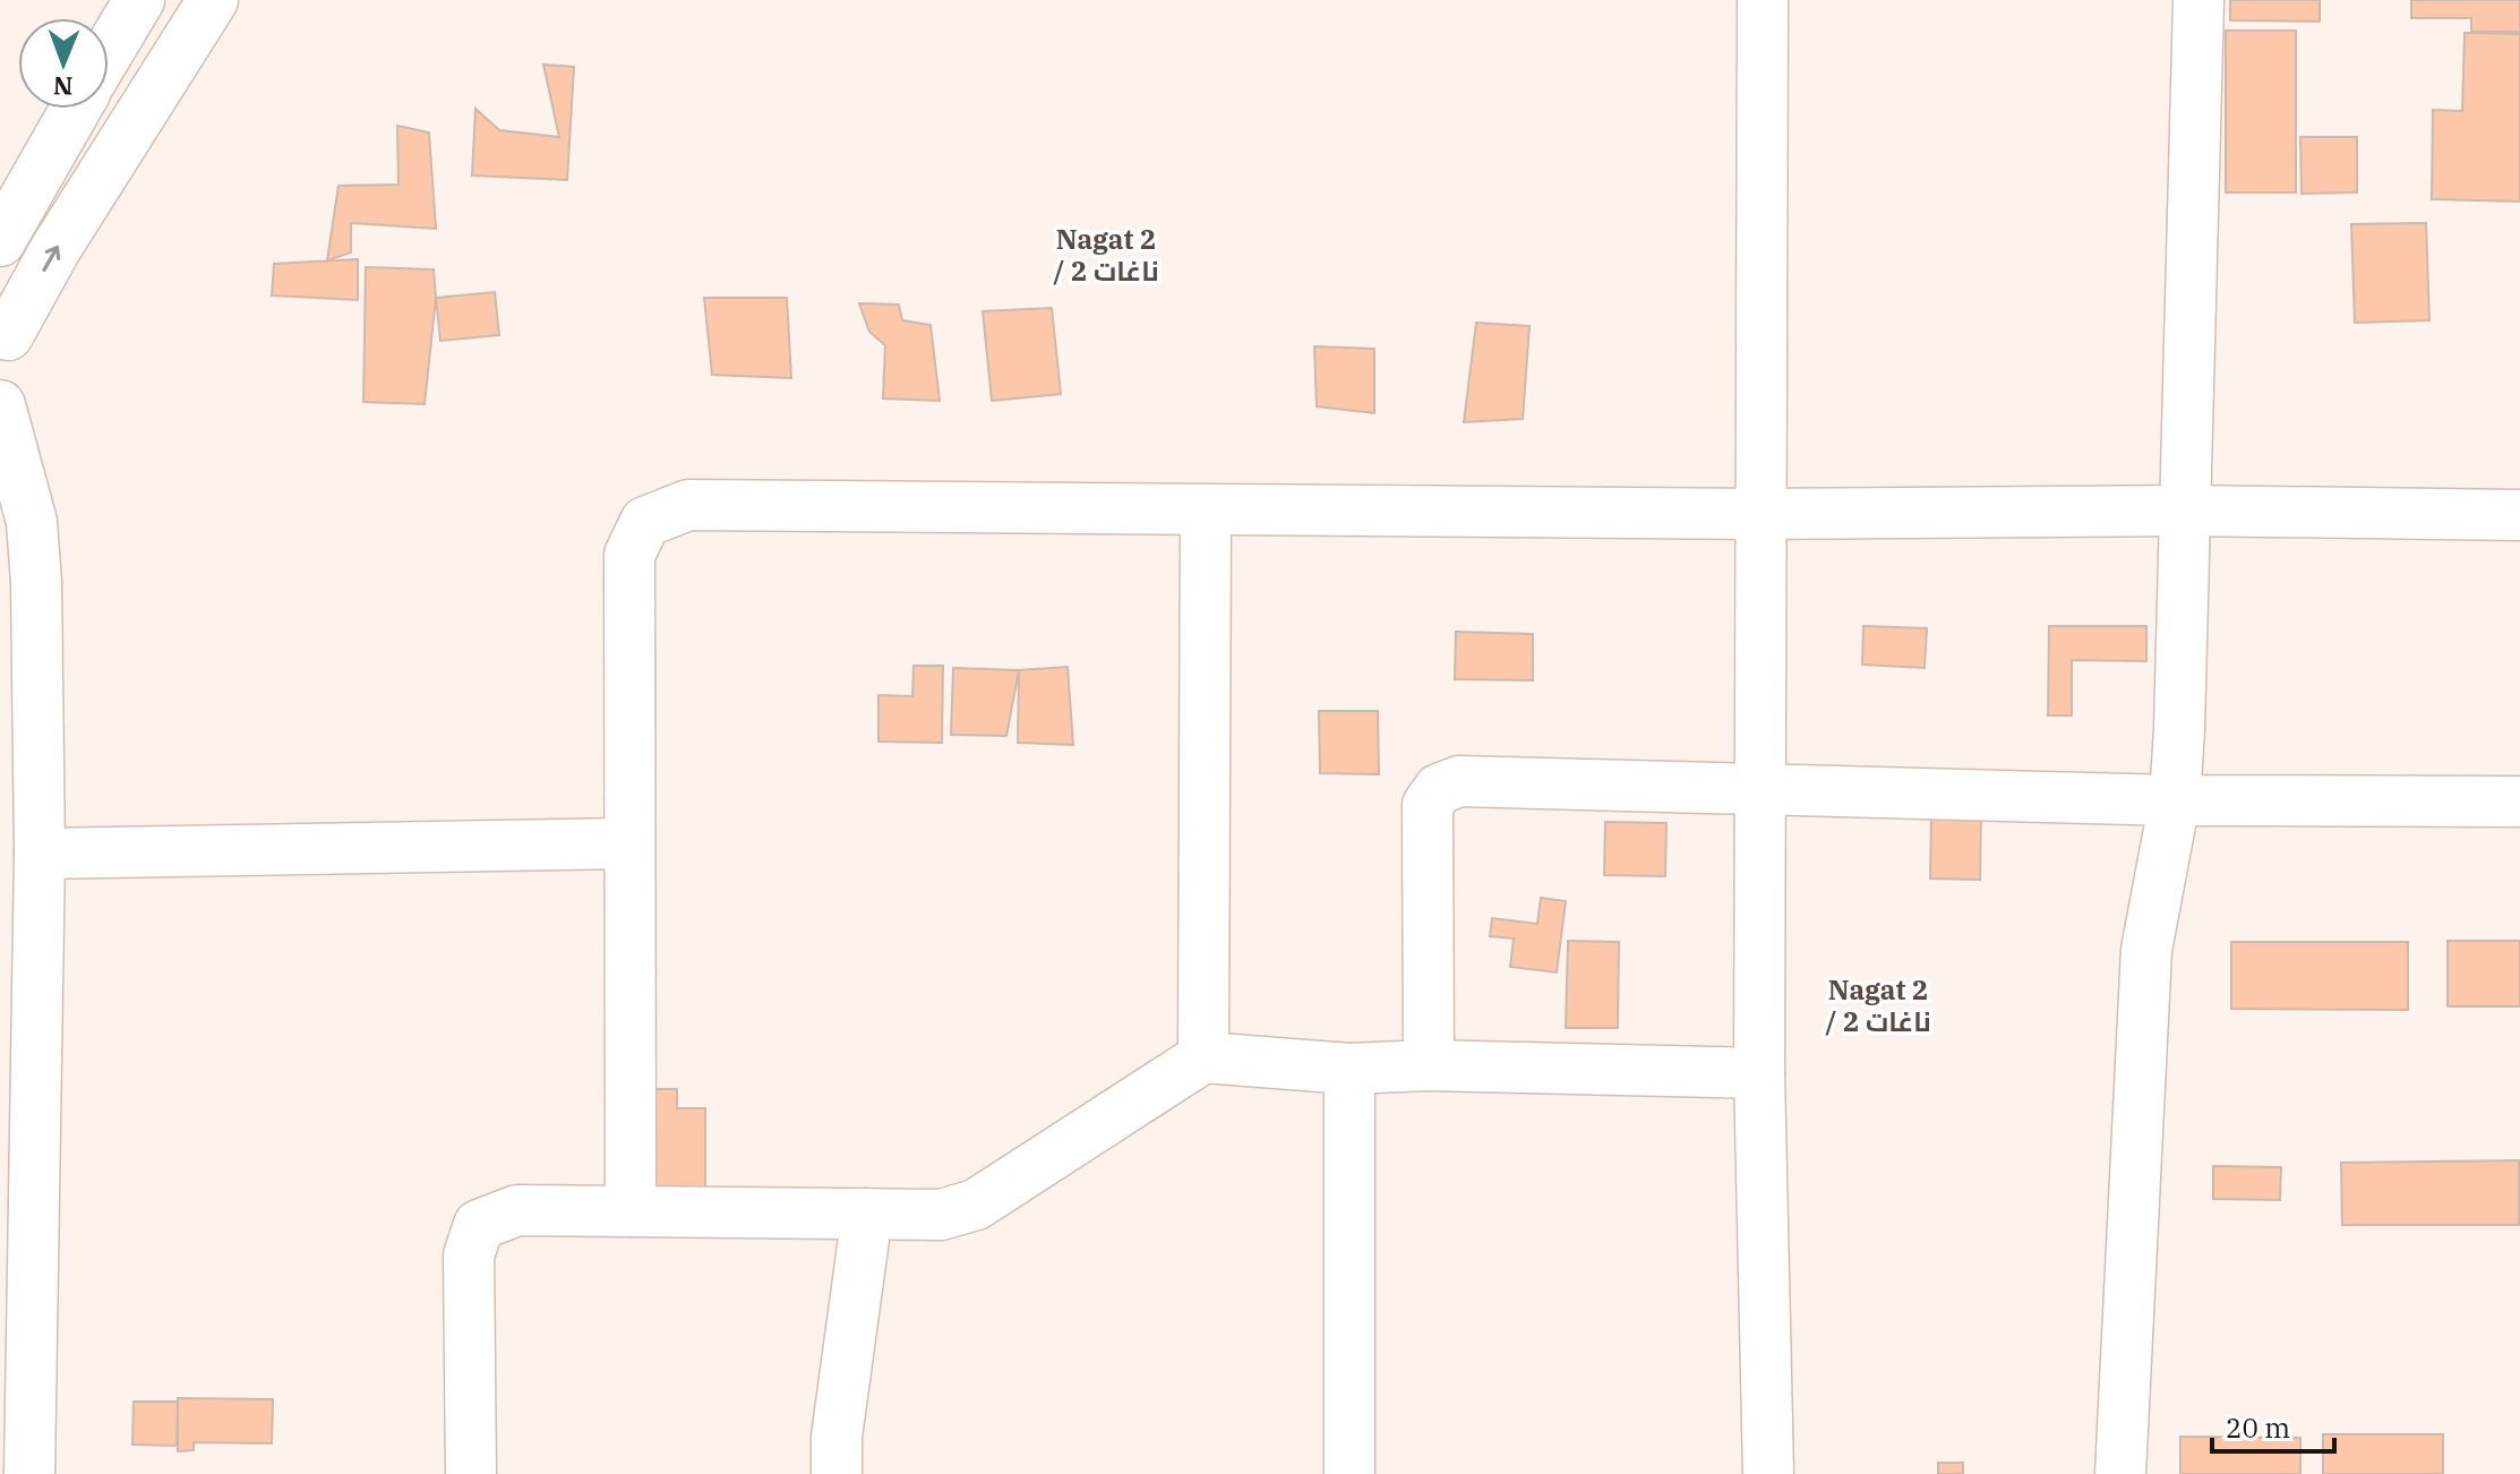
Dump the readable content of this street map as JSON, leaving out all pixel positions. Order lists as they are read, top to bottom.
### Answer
{
  "districts": ["Nagat 2 / ناغات 2", "Nagat 2 / ناغات 2"],
  "scale_bar": "20 m",
  "north": "bottom"
}
